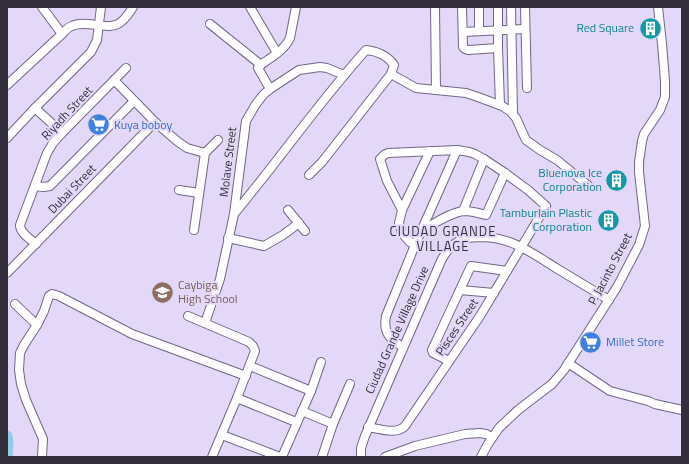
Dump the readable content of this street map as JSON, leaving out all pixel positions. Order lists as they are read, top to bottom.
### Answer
{
  "streets": {
    "street": [
      "Riyadh Street",
      "Molave Street",
      "Dubai Street",
      "P. Jacinto Street",
      "Pisces Street",
      "Ciudad Grande Village Drive"
    ]
  },
  "crossings": [
    ["Riyadh Street", "Dubai Street"],
    ["P. Jacinto Street", "Ciudad Grande Village Drive"],
    ["Pisces Street", "Ciudad Grande Village Drive"]
  ],
  "districts": ["CIUDAD GRANDE VILLAGE"],
  "places": {
    "building": ["Red Square", "Bluenova Ice Corporation", "Tamburlain Plastic Corporation"],
    "supermarket": ["Kuya boboy", "Millet Store"],
    "school or university": ["Caybiga High School"]
  }
}
